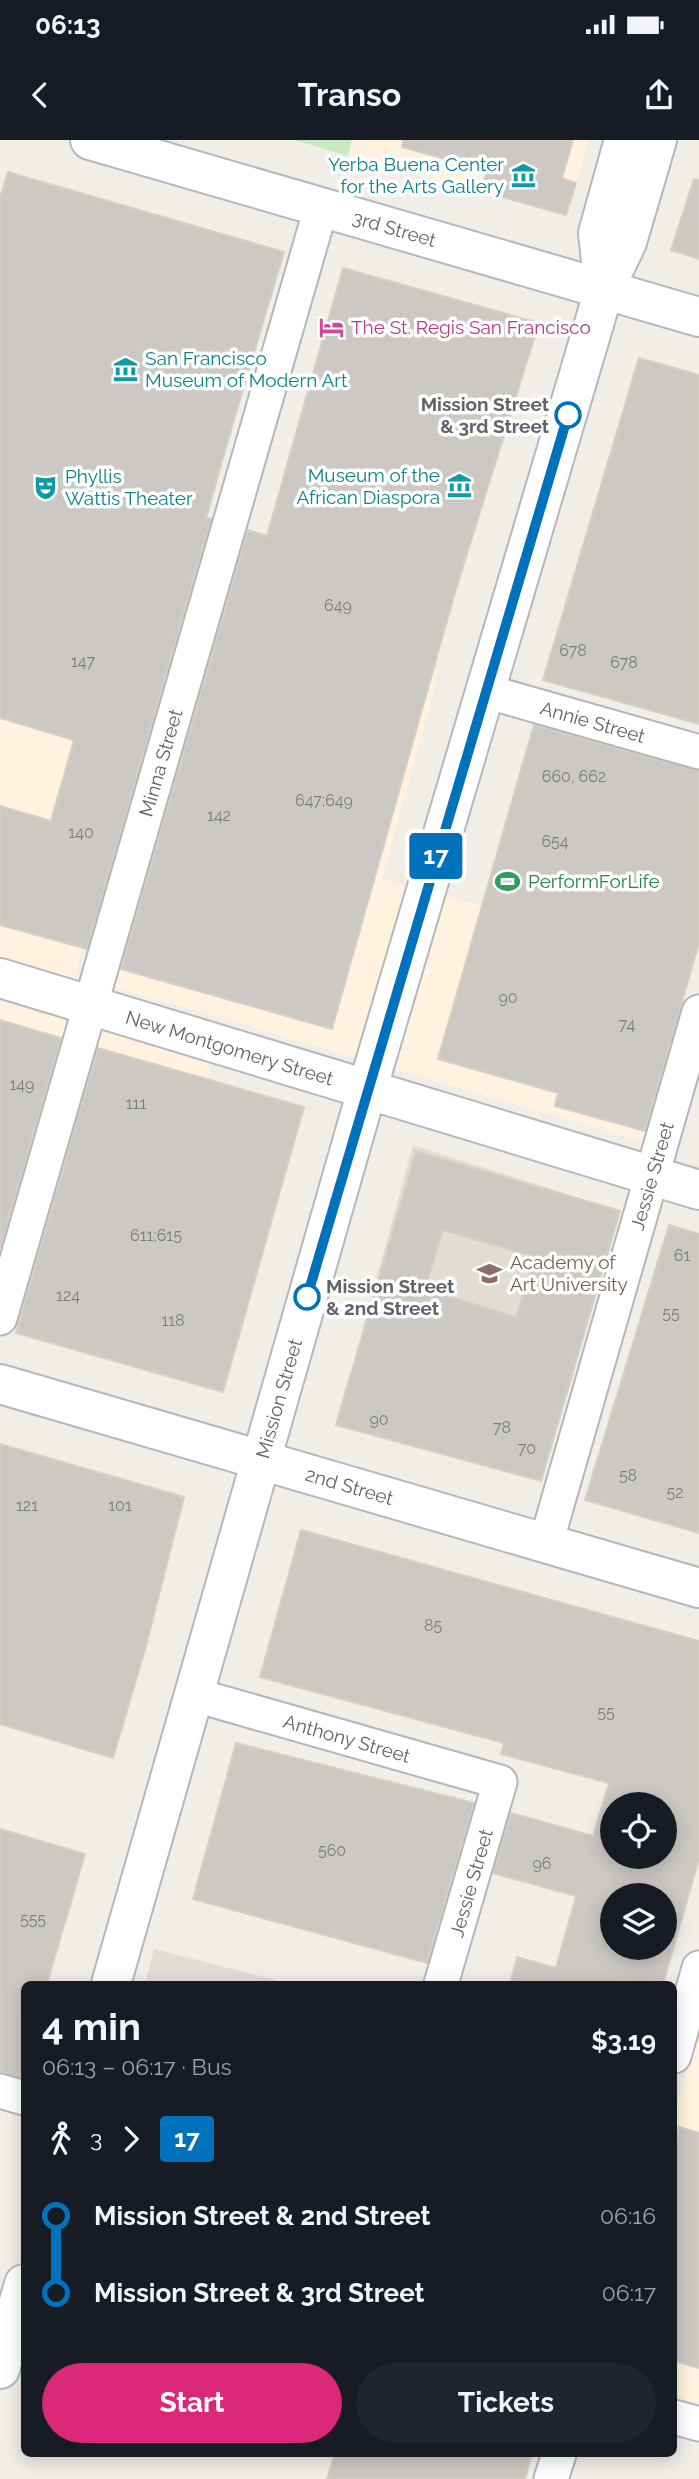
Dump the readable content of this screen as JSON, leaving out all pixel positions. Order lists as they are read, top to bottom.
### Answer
{
  "streets": {
    "street": [
      "3rd Street",
      "Annie Street",
      "Minna Street",
      "New Montgomery Street",
      "Jessie Street",
      "Mission Street",
      "2nd Street",
      "Anthony Street"
    ]
  },
  "crossings": [
    ["3rd Street", "Minna Street"],
    ["3rd Street", "Mission Street"],
    ["Annie Street", "Mission Street"],
    ["Minna Street", "New Montgomery Street"],
    ["New Montgomery Street", "Jessie Street"],
    ["New Montgomery Street", "Mission Street"],
    ["Jessie Street", "2nd Street"],
    ["Jessie Street", "Anthony Street"],
    ["Mission Street", "2nd Street"],
    ["Mission Street", "Anthony Street"]
  ],
  "places": {
    "museum": ["Yerba Buena Center for the Arts Gallery", "San Francisco Museum of Modern Art", "Museum of the African Diaspora"],
    "hotel": ["The St. Regis San Francisco"],
    "other": ["Mission Street & 3rd Street", "Mission Street & 2nd Street"],
    "theatre": ["Phyllis Wattis Theater"],
    "sports": ["PerformForLife"],
    "school or university": ["Academy of Art University"]
  },
  "lines": ["bus line 17"],
  "house_numbers": [
    "649",
    "678",
    "147",
    "678",
    "660, 662",
    "647;649",
    "142",
    "140",
    "654",
    "90",
    "74",
    "149",
    "111",
    "611;615",
    "61",
    "124",
    "55",
    "118",
    "90",
    "78",
    "70",
    "58",
    "52",
    "121",
    "101",
    "85",
    "55",
    "560",
    "96",
    "555"
  ],
  "page": {
    "status": "06:13",
    "header": "Transo",
    "on_map": "17",
    "heading": ["4 min", "06:13 – 06:17 · Bus", "$3.19"],
    "legs": ["3", "17"],
    "list": [
      {
        "name": "Mission Street & 2nd Street",
        "value": "06:16"
      },
      {
        "name": "Mission Street & 3rd Street",
        "value": "06:17"
      }
    ],
    "buttons": ["Start", "Tickets"]
  }
}
